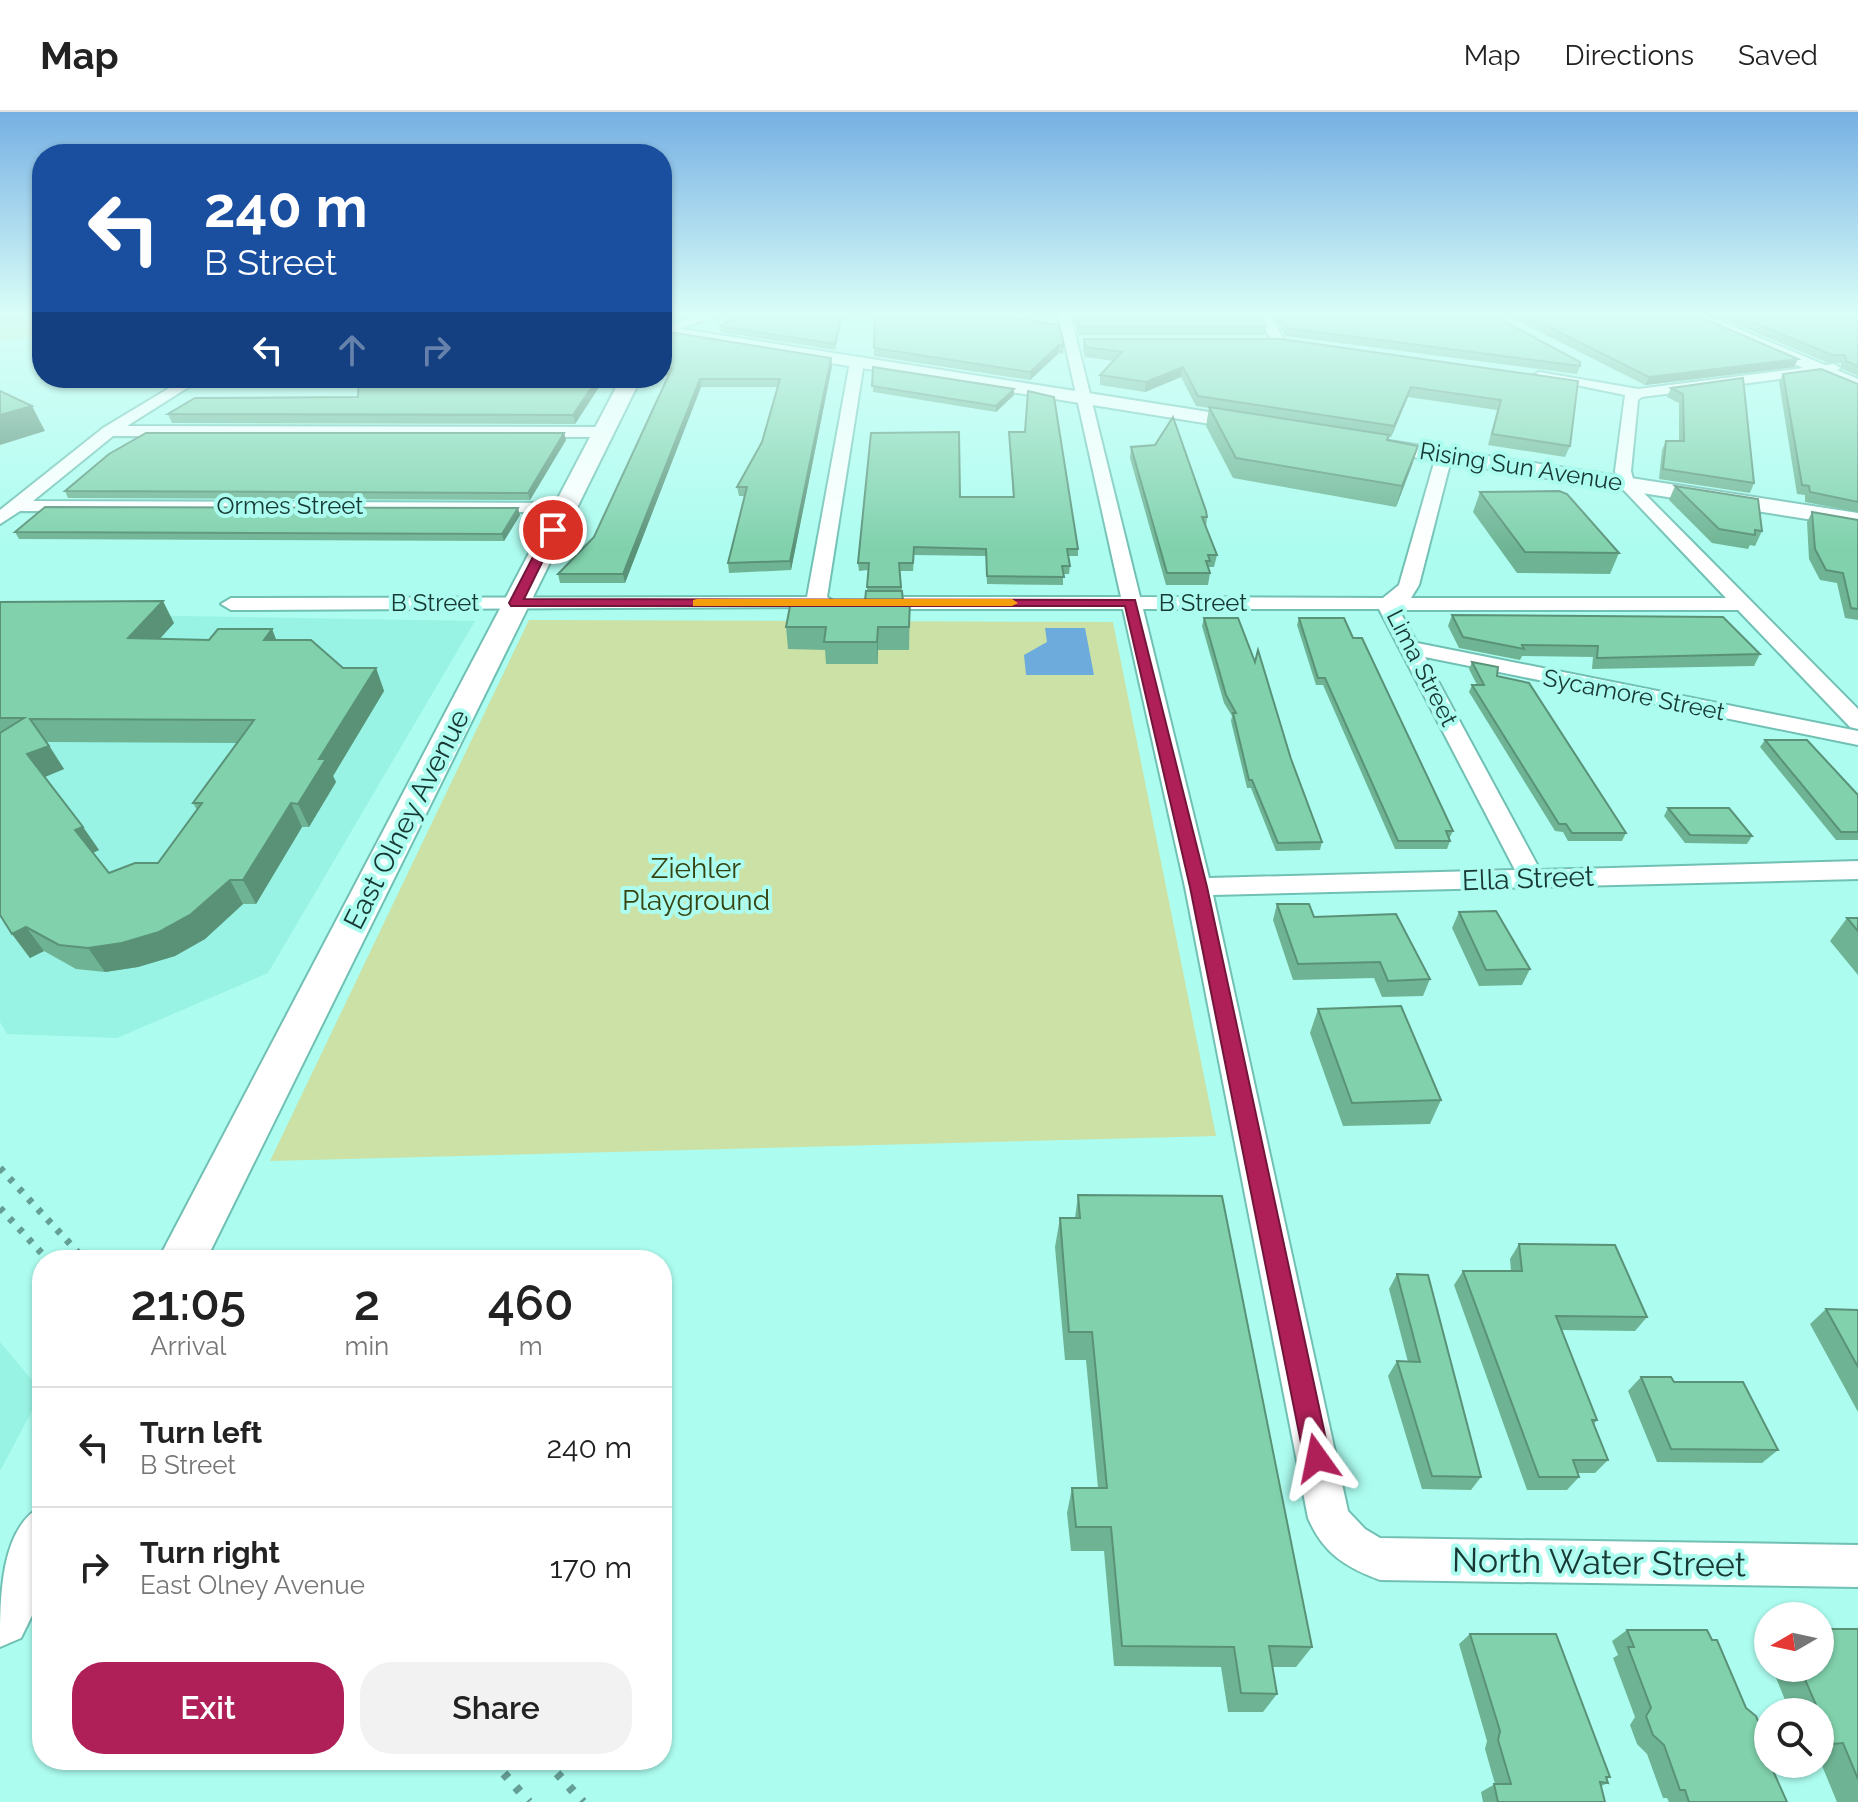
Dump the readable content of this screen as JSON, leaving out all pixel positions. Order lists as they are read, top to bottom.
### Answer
{
  "streets": {
    "street": [
      "Rising Sun Avenue",
      "Ormes Street",
      "B Street",
      "Lima Street",
      "Sycamore Street",
      "East Olney Avenue",
      "Ella Street",
      "North Water Street"
    ]
  },
  "crossings": [
    ["Rising Sun Avenue", "Lima Street"],
    ["Ormes Street", "East Olney Avenue"],
    ["B Street", "Lima Street"],
    ["B Street", "East Olney Avenue"],
    ["Lima Street", "Sycamore Street"],
    ["Lima Street", "Ella Street"],
    ["Ella Street", "North Water Street"]
  ],
  "parks": ["Ziehler Playground"],
  "north": "left",
  "page": {
    "header": "Map",
    "nav": ["Map", "Directions", "Saved"],
    "turn": ["240 m", "B Street"],
    "eta": [
      "21:05",
      "Arrival",
      "2",
      "min",
      "460",
      "m"
    ],
    "list": [
      {
        "name": "Turn left",
        "note": "B Street",
        "value": "240 m"
      },
      {
        "name": "Turn right",
        "note": "East Olney Avenue",
        "value": "170 m"
      }
    ],
    "buttons": ["Exit", "Share"]
  }
}
